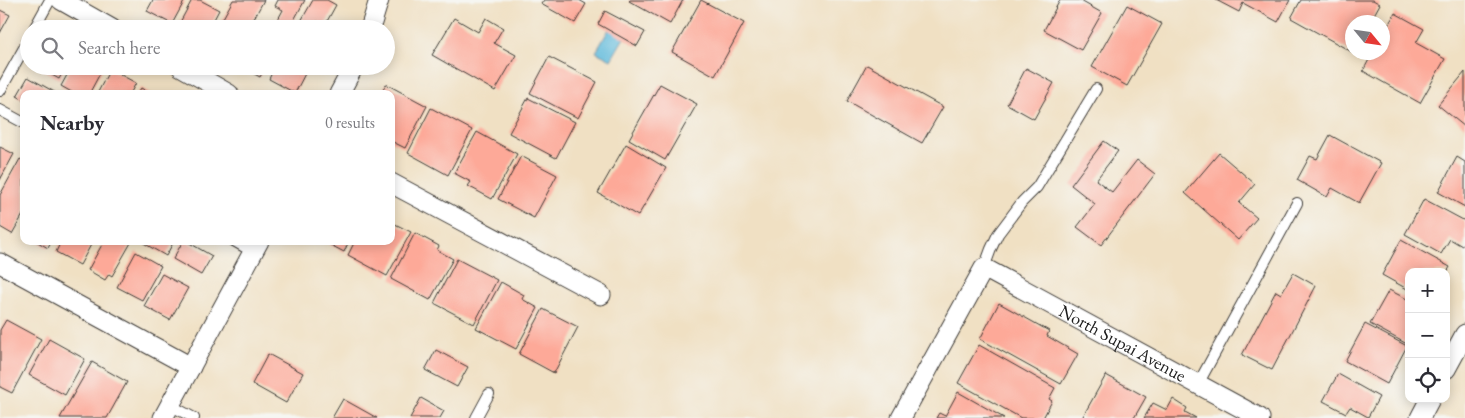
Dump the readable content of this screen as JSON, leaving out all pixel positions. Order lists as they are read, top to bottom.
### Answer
{
  "streets": {
    "street": ["North Supai Avenue"]
  },
  "north": "bottom right",
  "page": {
    "search": "Search here",
    "heading": ["Nearby", "0 results"],
    "map_buttons": ["+", "−"]
  }
}
